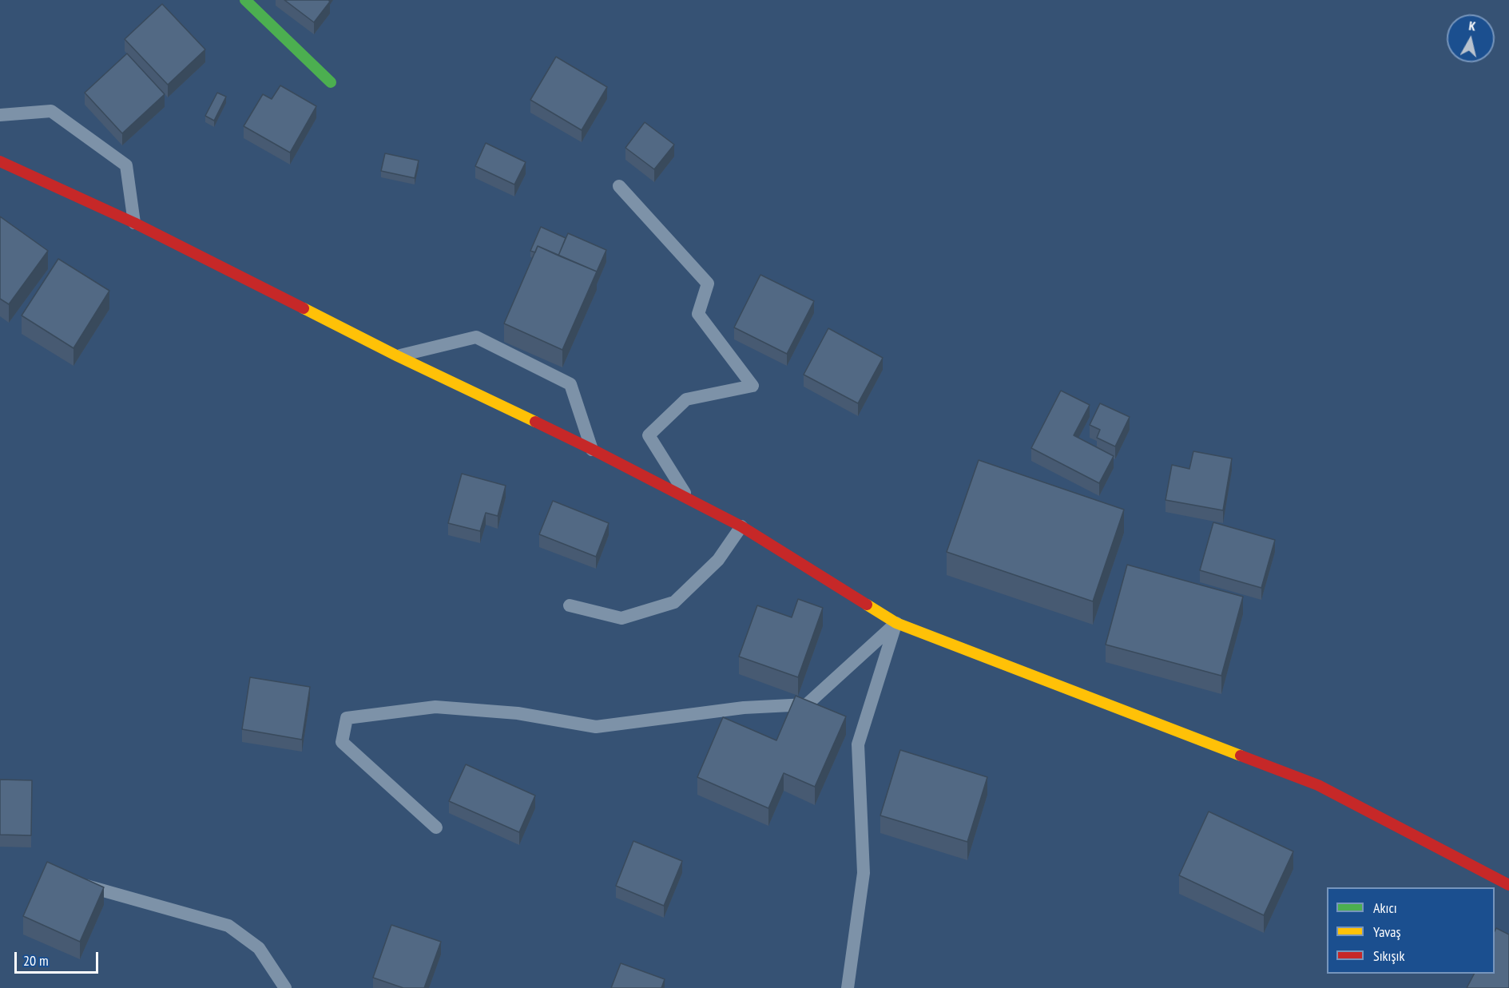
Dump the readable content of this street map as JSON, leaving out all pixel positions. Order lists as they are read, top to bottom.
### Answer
{
  "legend": ["Akıcı", "Yavaş", "Sıkışık"],
  "scale_bar": "20 m",
  "north": "top"
}
